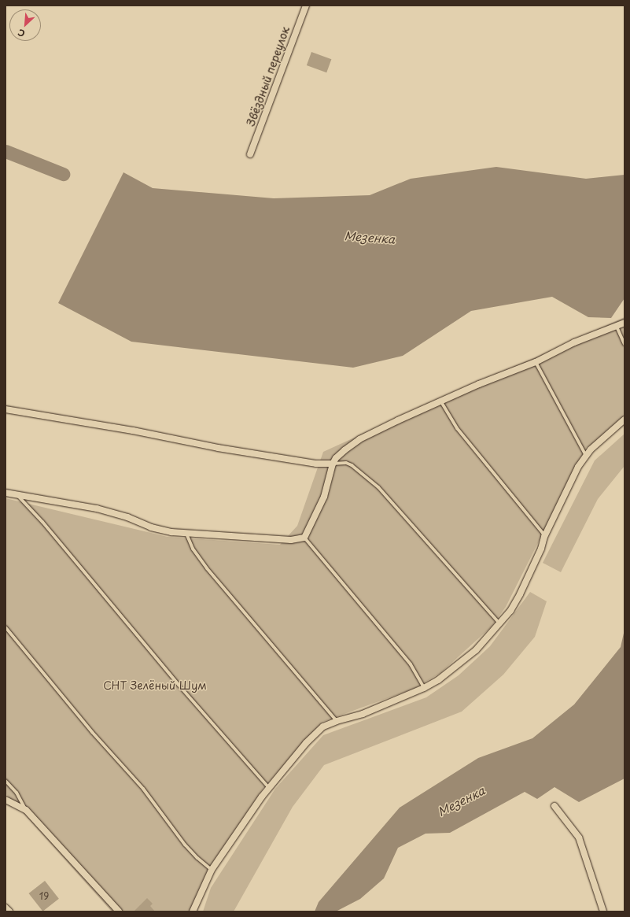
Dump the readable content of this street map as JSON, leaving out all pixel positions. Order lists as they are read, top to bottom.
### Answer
{
  "streets": {
    "street": ["Звёздный переулок"]
  },
  "water": ["Мезенка"],
  "parks": ["СНТ Зелёный Шум"],
  "house_numbers": ["19"],
  "north": "bottom left"
}
